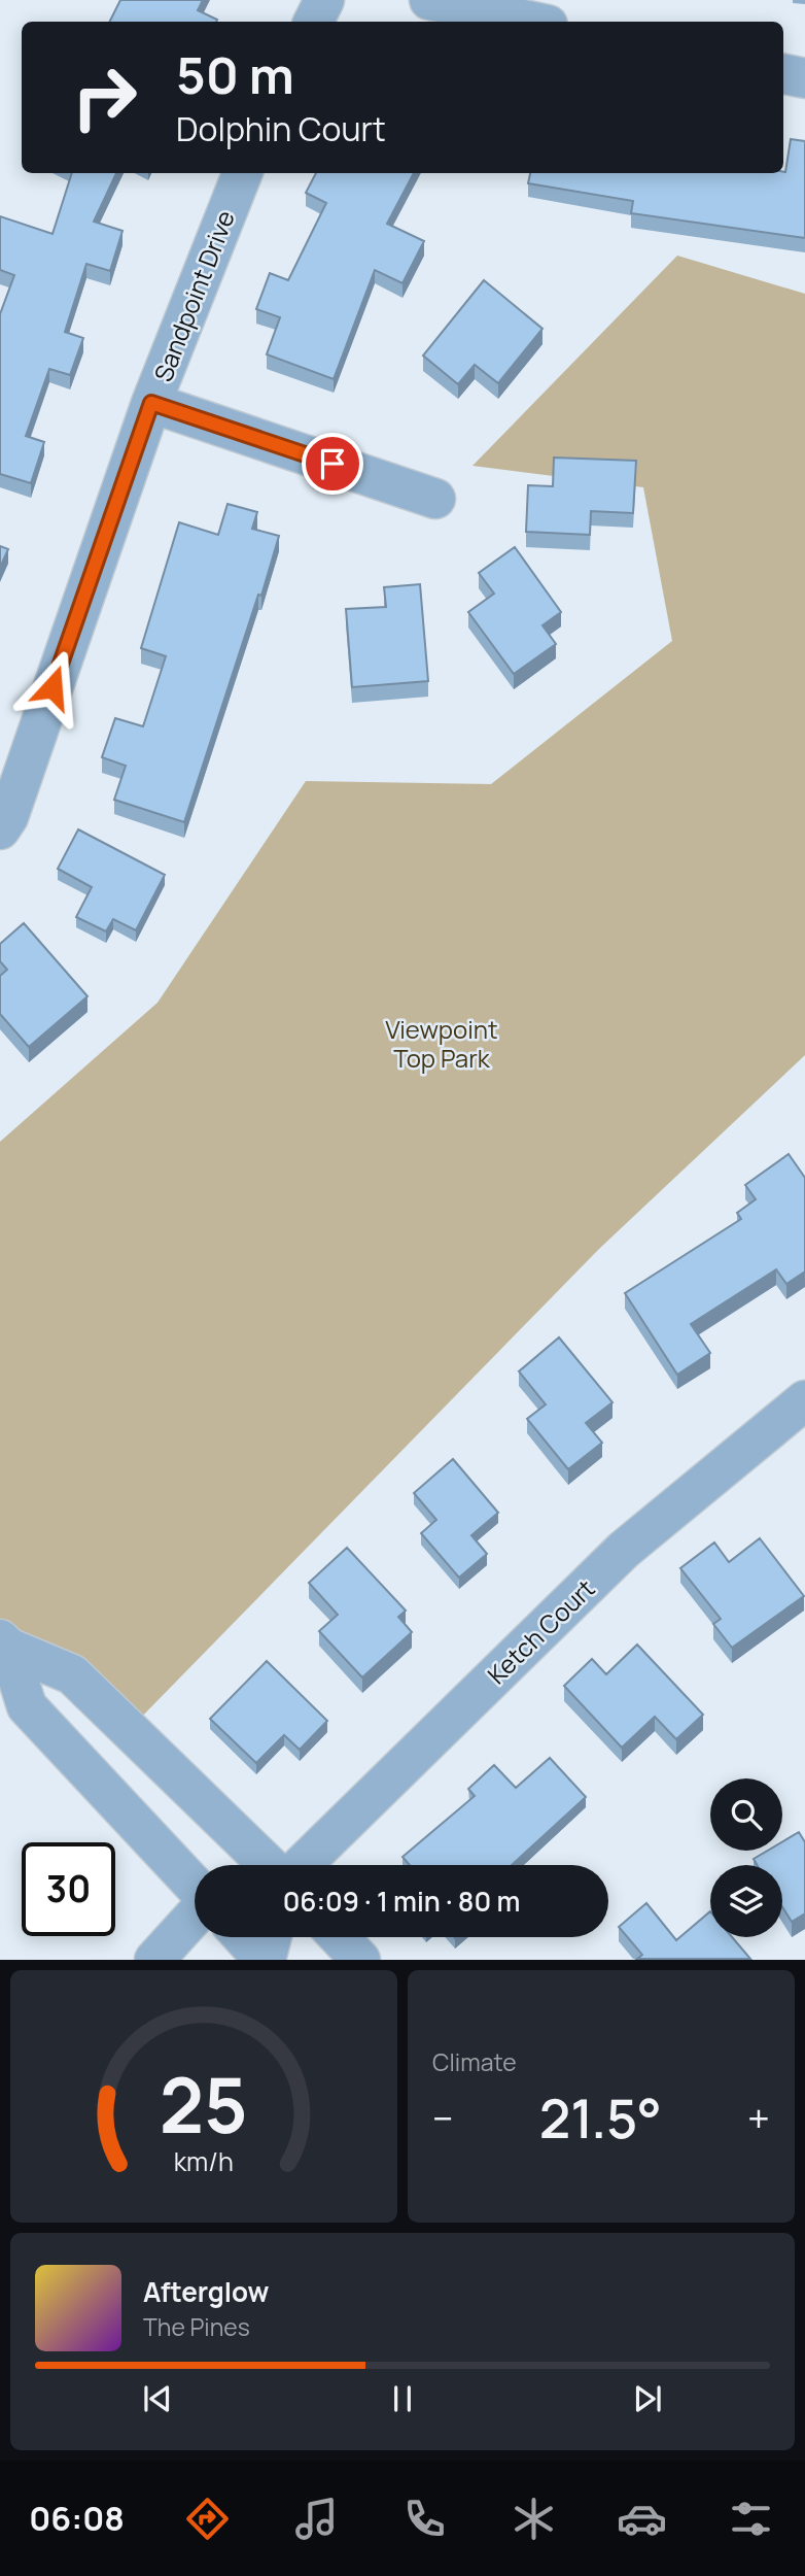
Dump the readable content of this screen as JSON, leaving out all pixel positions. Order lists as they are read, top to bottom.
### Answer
{
  "streets": {
    "street": ["Sandpoint Drive", "Ketch Court"]
  },
  "parks": ["Viewpoint Top Park"],
  "page": {
    "turn": ["50 m", "Dolphin Court"],
    "limit": "30",
    "trip": "06:09 · 1 min · 80 m",
    "tile": "Climate",
    "heat": ["−", "21.5°", "+"],
    "song": ["Afterglow", "The Pines"],
    "tabs": "06:08",
    "gauge": ["25", "km/h"]
  }
}
